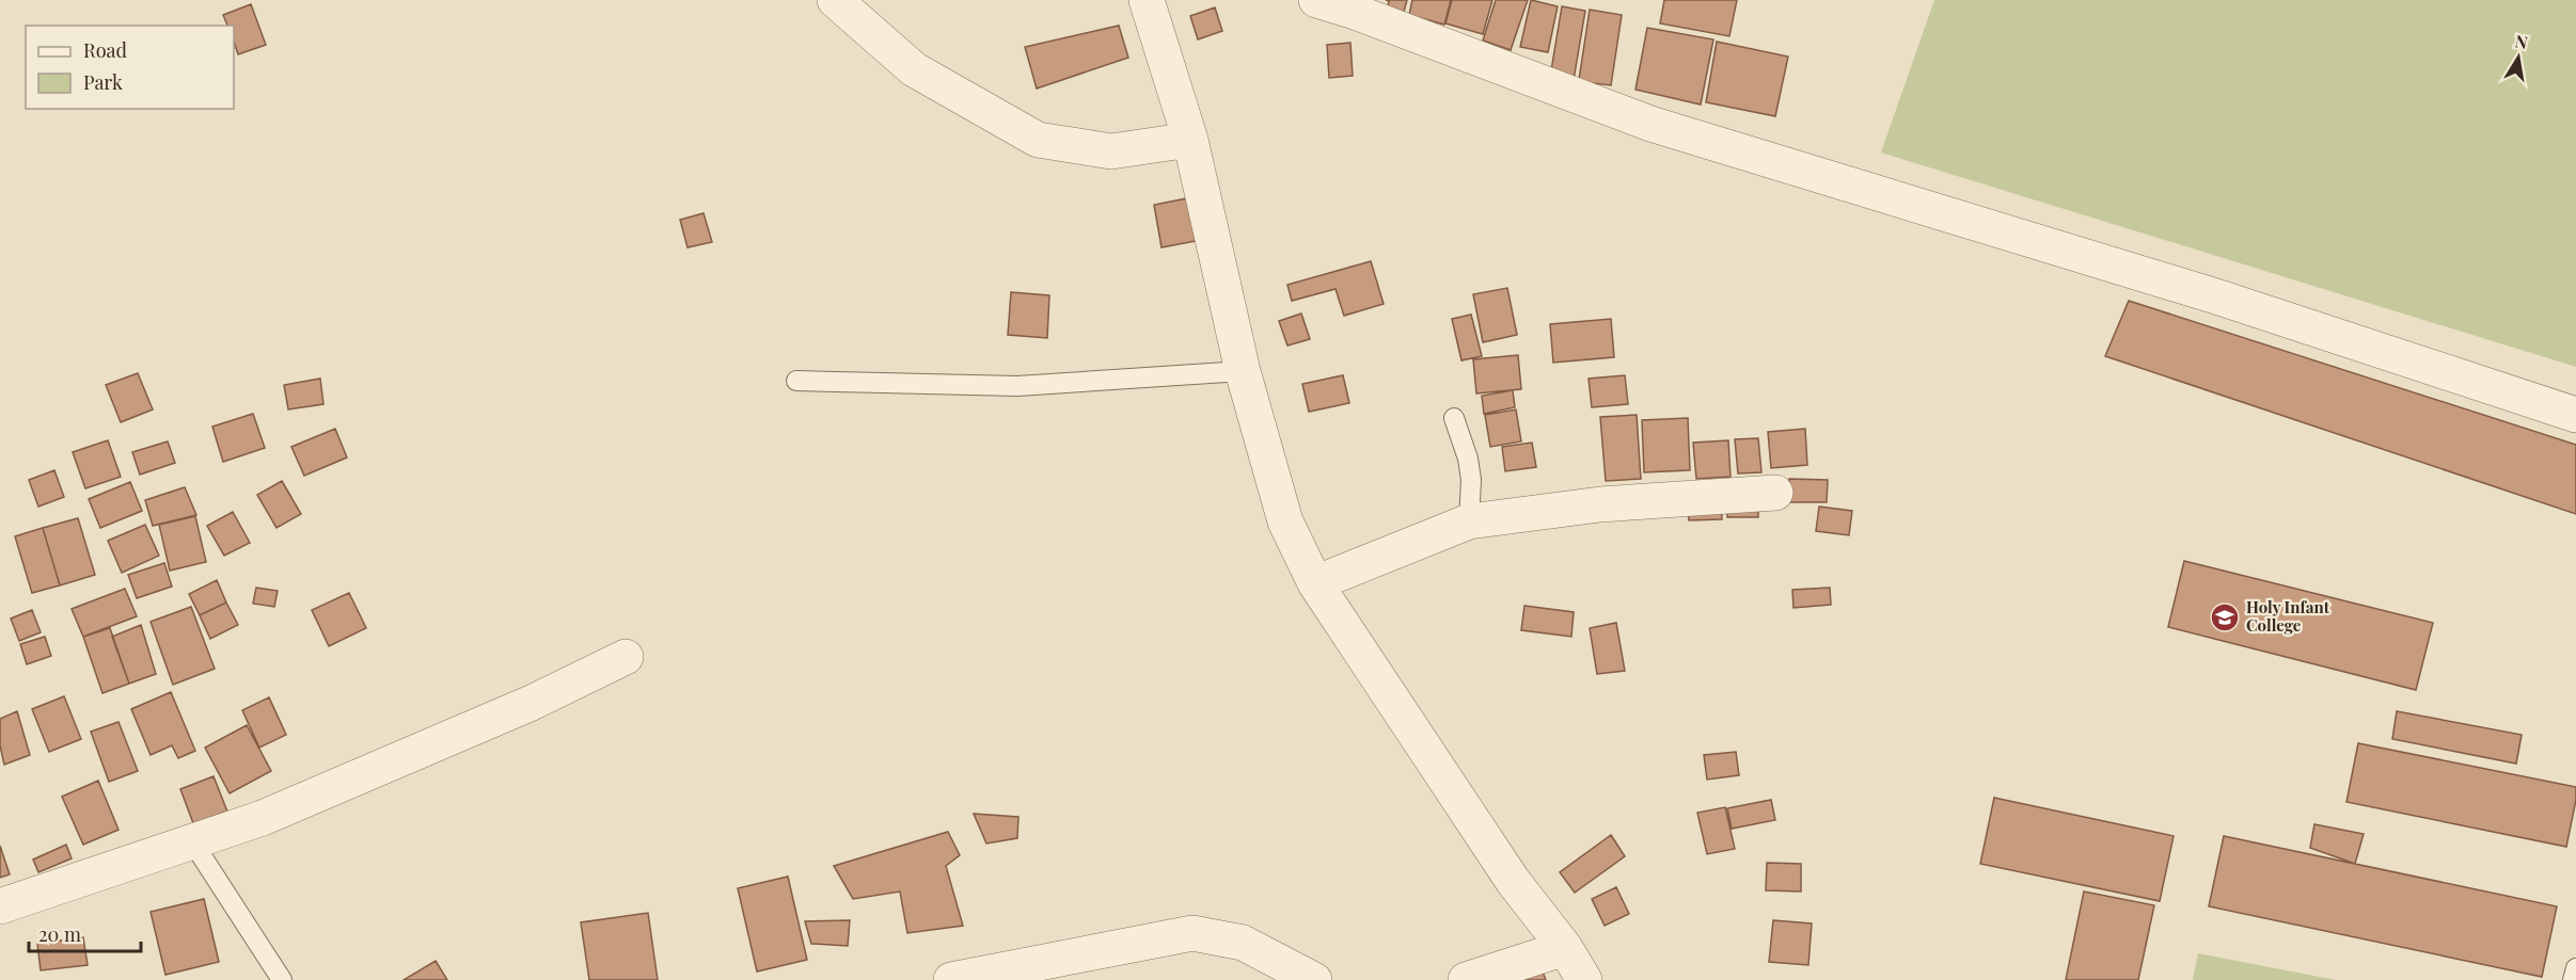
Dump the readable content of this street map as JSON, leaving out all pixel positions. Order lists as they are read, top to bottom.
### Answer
{
  "places": {
    "school or university": ["Holy Infant College"]
  },
  "legend": ["Road", "Park"],
  "scale_bar": "20 m",
  "north": "top"
}
